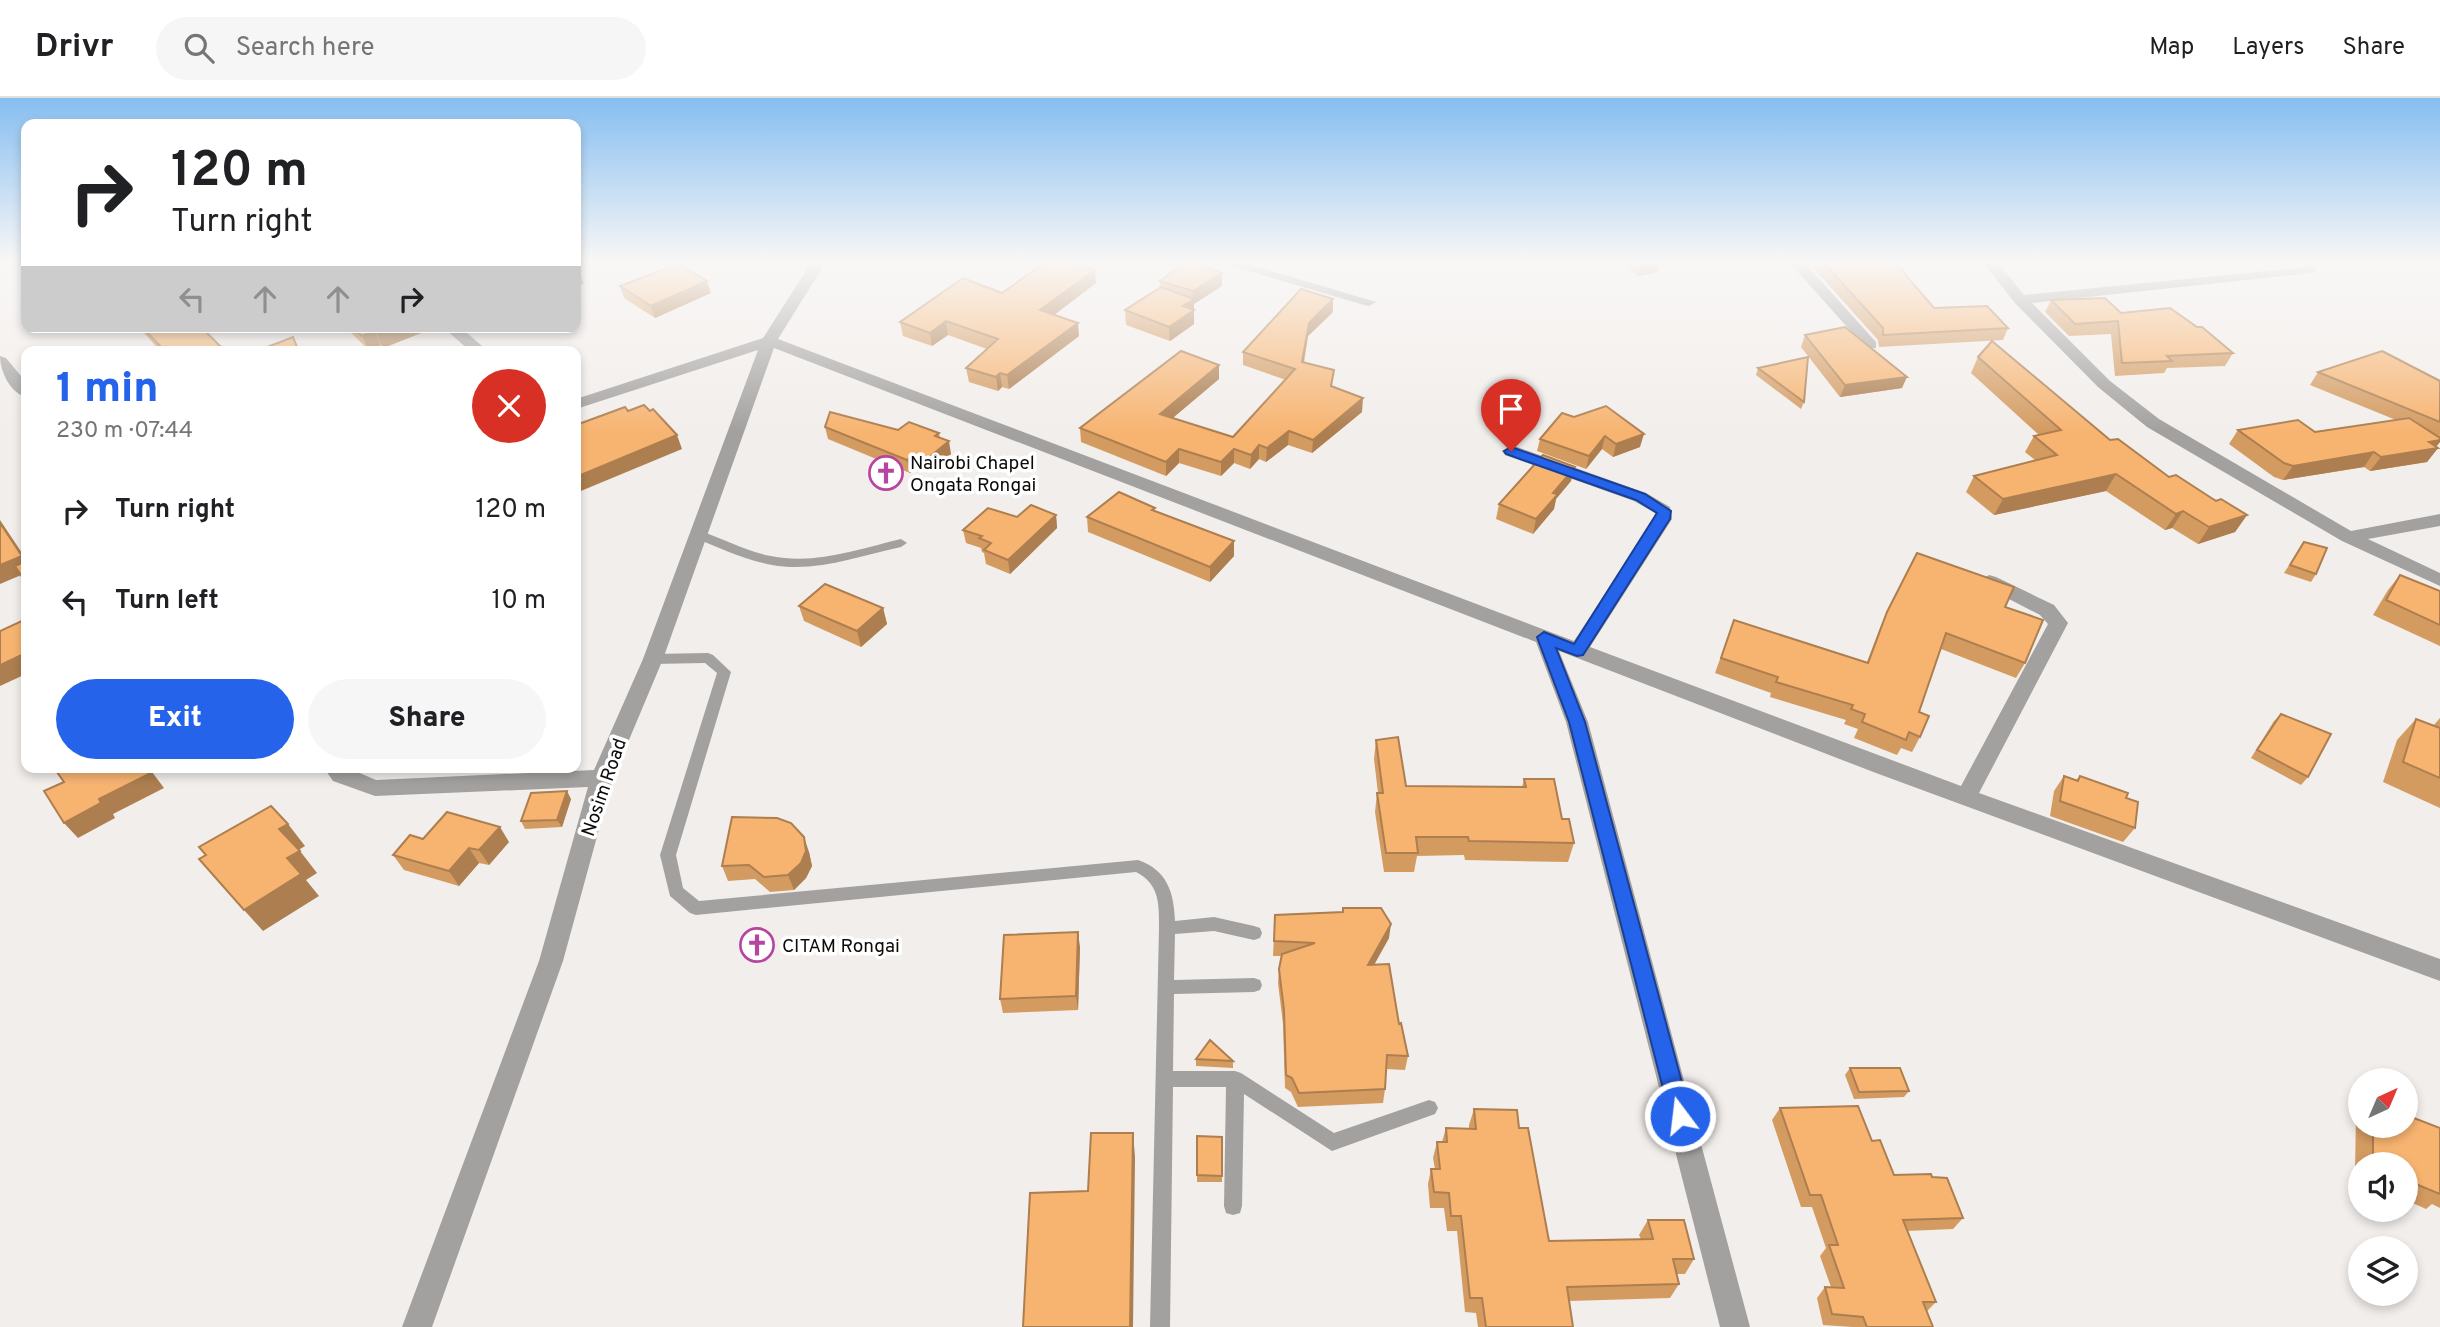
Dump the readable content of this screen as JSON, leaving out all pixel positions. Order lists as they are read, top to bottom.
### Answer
{
  "streets": {
    "street": ["Nosim Road"]
  },
  "places": {
    "church": ["Nairobi Chapel Ongata Rongai", "CITAM Rongai"]
  },
  "north": "top right",
  "page": {
    "header": "Drivr",
    "search": "Search here",
    "nav": ["Map", "Layers", "Share"],
    "turn": ["120 m", "Turn right"],
    "heading": ["1 min", "230 m · 07:44"],
    "list": [
      {
        "name": "Turn right",
        "value": "120 m"
      },
      {
        "name": "Turn left",
        "value": "10 m"
      }
    ],
    "buttons": ["Exit", "Share"]
  }
}
